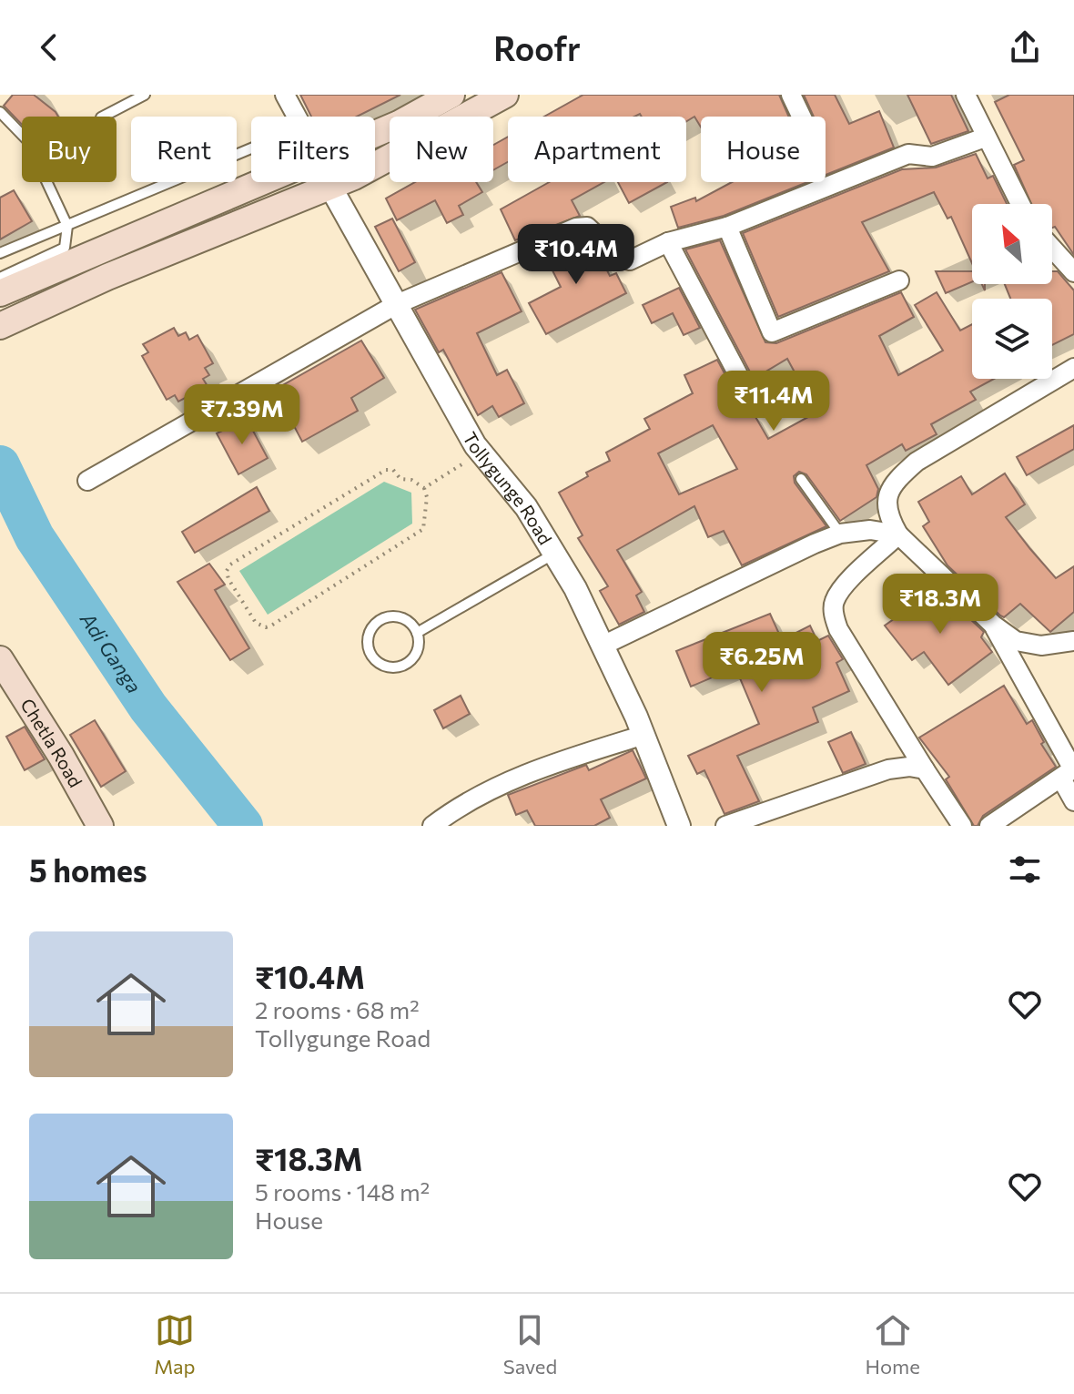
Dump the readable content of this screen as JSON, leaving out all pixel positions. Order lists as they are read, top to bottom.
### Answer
{
  "streets": {
    "main road": ["Chetla Road"],
    "street": ["Tollygunge Road"]
  },
  "water": ["Adi Ganga"],
  "north": "top left",
  "page": {
    "header": "Roofr",
    "chip": [
      "Buy",
      "Rent",
      "Filters",
      "New",
      "Apartment",
      "House"
    ],
    "price": [
      "₹10.4M",
      "₹11.4M",
      "₹7.39M",
      "₹18.3M",
      "₹6.25M"
    ],
    "heading": "5 homes",
    "list": [
      {
        "name": "₹10.4M",
        "note": "2 rooms · 68 m² · Tollygunge Road"
      },
      {
        "name": "₹18.3M",
        "note": "5 rooms · 148 m² · House"
      }
    ],
    "tabs": ["Map", "Saved", "Home"]
  }
}
